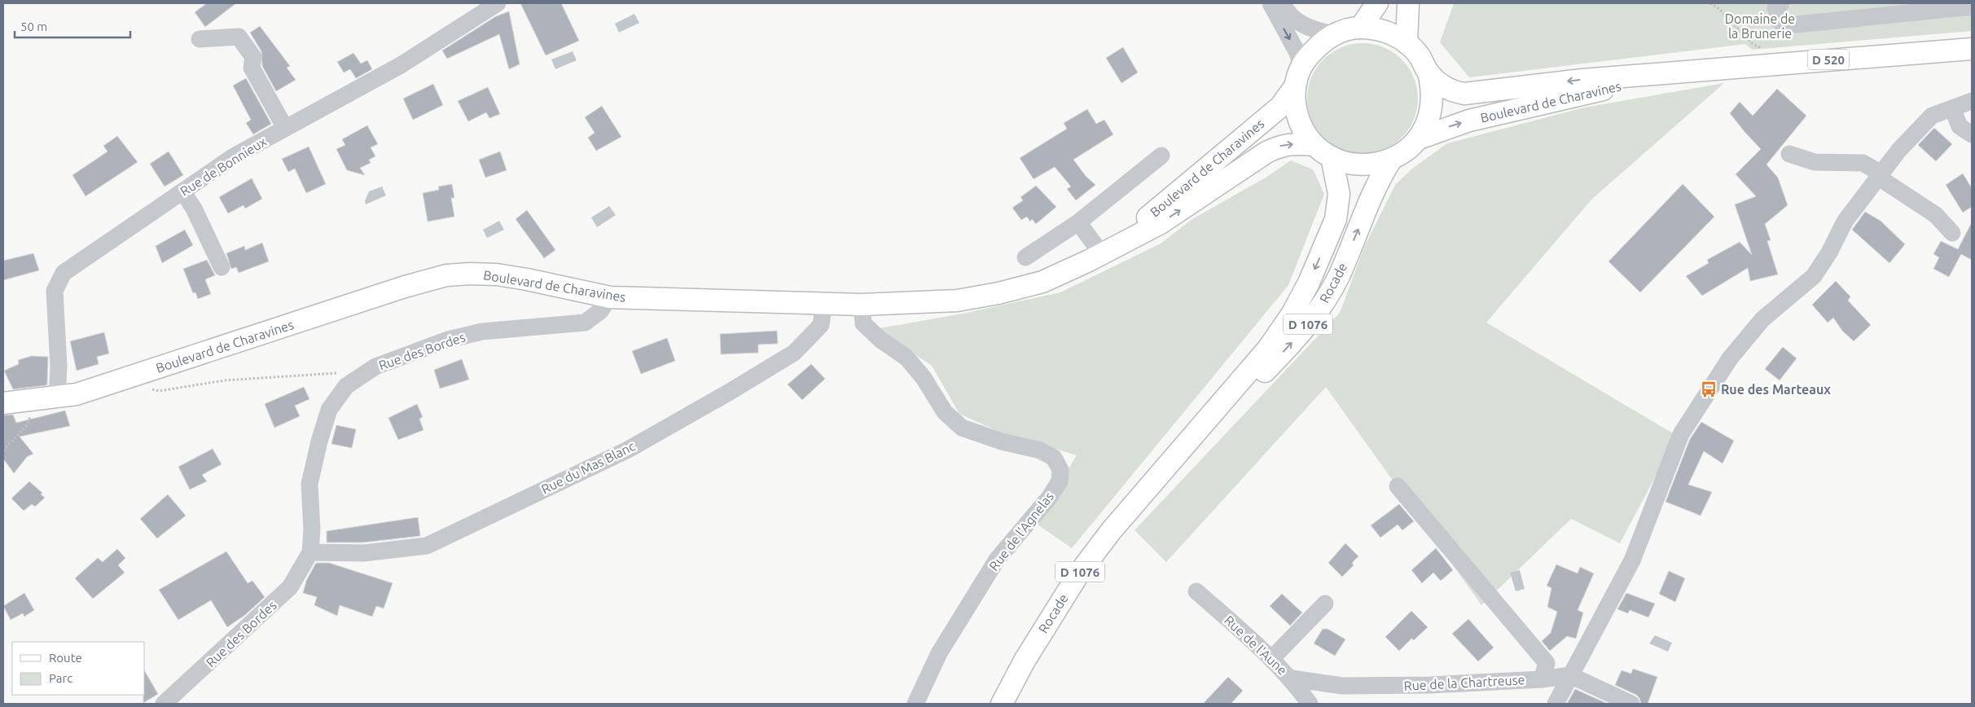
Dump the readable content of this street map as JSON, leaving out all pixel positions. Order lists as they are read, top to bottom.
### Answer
{
  "streets": {
    "main road": [
      "D 520",
      "Boulevard de Charavines",
      "Rocade",
      "D 1076"
    ],
    "street": [
      "Rue de Bonnieux",
      "Rue des Bordes",
      "Rue du Mas Blanc",
      "Rue de l'Agnelas",
      "Rue de l'Aune",
      "Rue de la Chartreuse"
    ]
  },
  "crossings": [
    ["Boulevard de Charavines", "Rue de Bonnieux"],
    ["Boulevard de Charavines", "Rocade"],
    ["Boulevard de Charavines", "Rue des Bordes"],
    ["Boulevard de Charavines", "Rue du Mas Blanc"],
    ["Boulevard de Charavines", "Rue de l'Agnelas"],
    ["Rue des Bordes", "Rue du Mas Blanc"],
    ["Rue de l'Aune", "Rue de la Chartreuse"]
  ],
  "parks": ["Domaine de la Brunerie"],
  "places": {
    "bus stop": ["Rue des Marteaux"]
  },
  "legend": ["Route", "Parc"],
  "scale_bar": "50 m"
}
